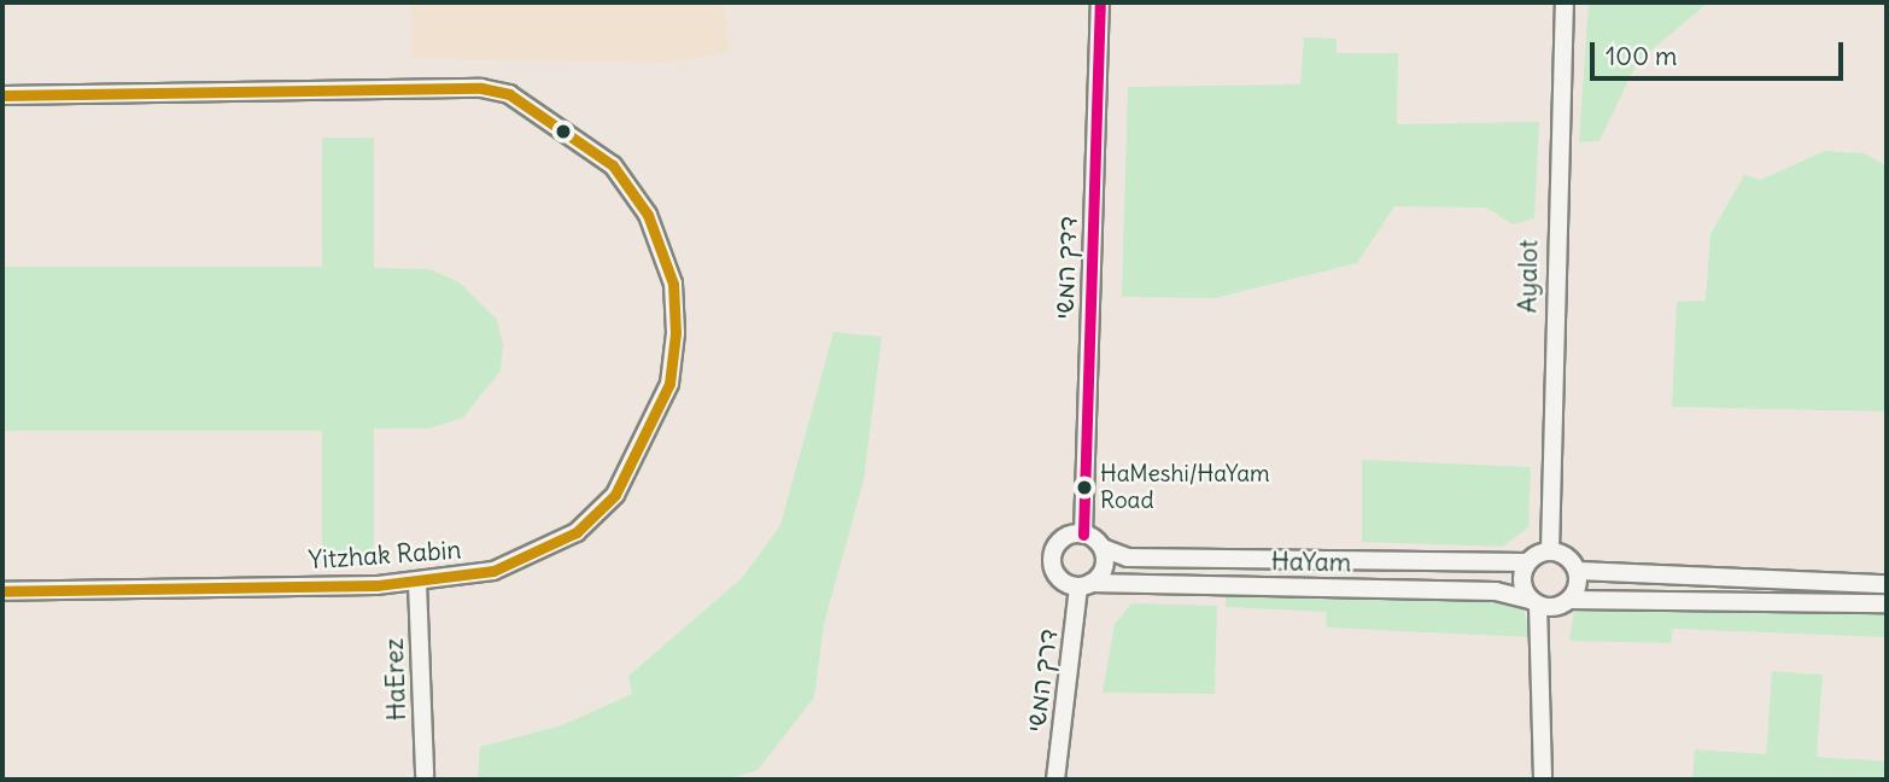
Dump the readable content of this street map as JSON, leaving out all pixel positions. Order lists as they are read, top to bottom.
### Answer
{
  "streets": {
    "street": [
      "דדך המשי",
      "Ayalot",
      "Yitzhak Rabin",
      "HaYam",
      "HaErez",
      "דרך המשי"
    ]
  },
  "crossings": [
    ["דדך המשי", "HaYam"],
    ["דדך המשי", "דרך המשי"],
    ["Ayalot", "HaYam"],
    ["Yitzhak Rabin", "HaErez"],
    ["HaYam", "דרך המשי"]
  ],
  "places": ["HaMeshi/HaYam Road"],
  "scale_bar": "100 m"
}
